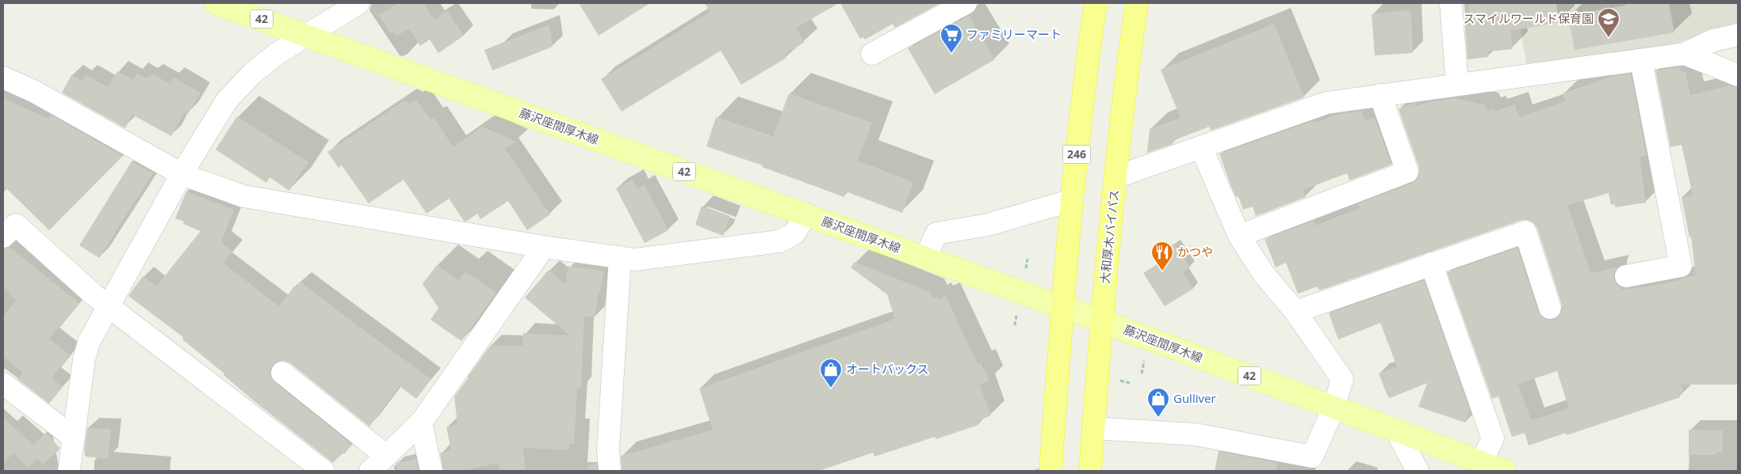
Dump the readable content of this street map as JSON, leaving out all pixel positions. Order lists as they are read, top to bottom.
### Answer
{
  "streets": {
    "highway": ["246", "大和厚木バイパス"],
    "main road": ["42", "藤沢座間厚木線"]
  },
  "crossings": [
    ["藤沢座間厚木線", "246"],
    ["藤沢座間厚木線", "大和厚木バイパス"]
  ],
  "places": {
    "school or university": ["スマイルワールド保育園"],
    "supermarket": ["ファミリーマート"],
    "restaurant": ["かつや"],
    "shop": ["オートバックス", "Gulliver"]
  }
}
